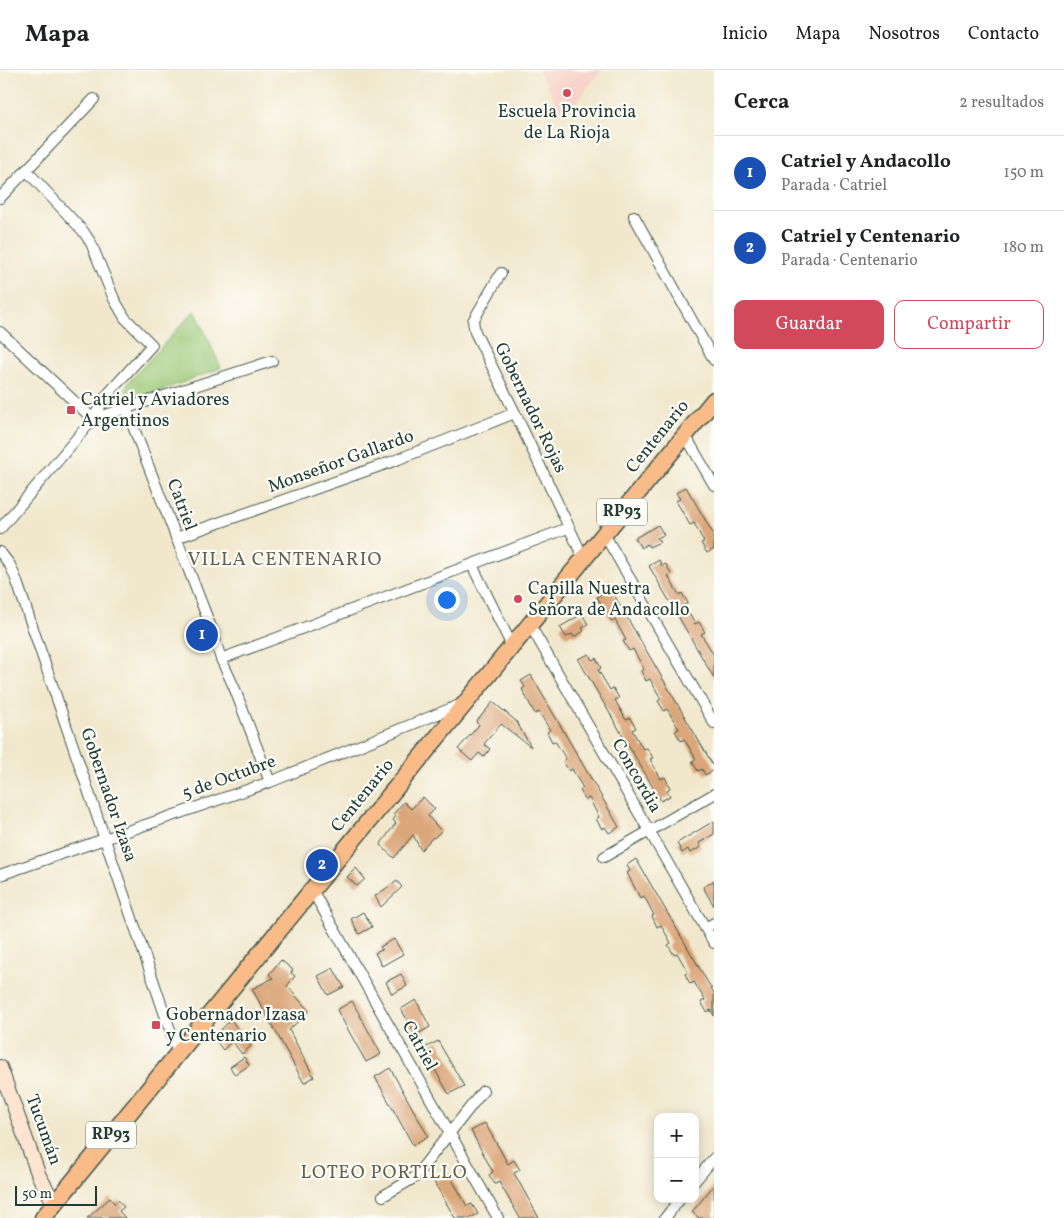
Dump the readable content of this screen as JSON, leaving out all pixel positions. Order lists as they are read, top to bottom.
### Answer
{
  "streets": {
    "main road": ["Centenario", "RP93", "Tucumán"],
    "street": [
      "Gobernador Rojas",
      "Monseñor Gallardo",
      "Catriel",
      "Concordia",
      "5 de Octubre",
      "Gobernador Izasa"
    ]
  },
  "crossings": [
    ["Gobernador Rojas", "Centenario"],
    ["Gobernador Rojas", "Monseñor Gallardo"],
    ["Centenario", "Catriel"],
    ["Centenario", "Concordia"],
    ["Centenario", "5 de Octubre"],
    ["Centenario", "Gobernador Izasa"],
    ["Centenario", "Tucumán"],
    ["Monseñor Gallardo", "Catriel"],
    ["Catriel", "5 de Octubre"],
    ["5 de Octubre", "Gobernador Izasa"]
  ],
  "districts": ["VILLA CENTENARIO", "LOTEO PORTILLO"],
  "places": {
    "other": ["Escuela Provincia de La Rioja", "Capilla Nuestra Señora de Andacollo"],
    "transit": ["Catriel y Aviadores Argentinos", "Gobernador Izasa y Centenario"]
  },
  "scale_bar": "50 m",
  "page": {
    "header": "Mapa",
    "nav": [
      "Inicio",
      "Mapa",
      "Nosotros",
      "Contacto"
    ],
    "heading": ["Cerca", "2 resultados"],
    "list": [
      {
        "mark": "1",
        "name": "Catriel y Andacollo",
        "note": "Parada · Catriel",
        "value": "150 m"
      },
      {
        "mark": "2",
        "name": "Catriel y Centenario",
        "note": "Parada · Centenario",
        "value": "180 m"
      }
    ],
    "buttons": ["Guardar", "Compartir"],
    "pins": ["1", "2"],
    "map_buttons": ["+", "−"],
    "scale": "50 m"
  }
}
